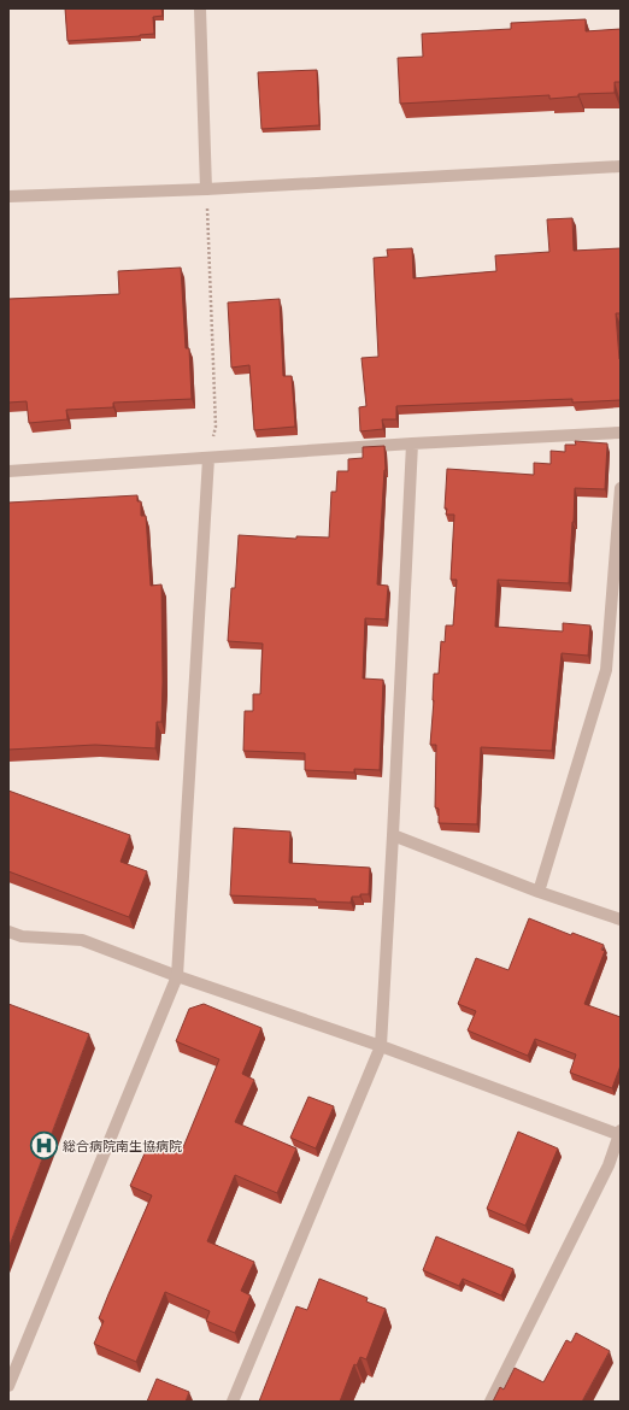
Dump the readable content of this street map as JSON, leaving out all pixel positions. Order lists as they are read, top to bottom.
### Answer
{
  "places": {
    "hospital": ["総合病院南生協病院"]
  }
}
